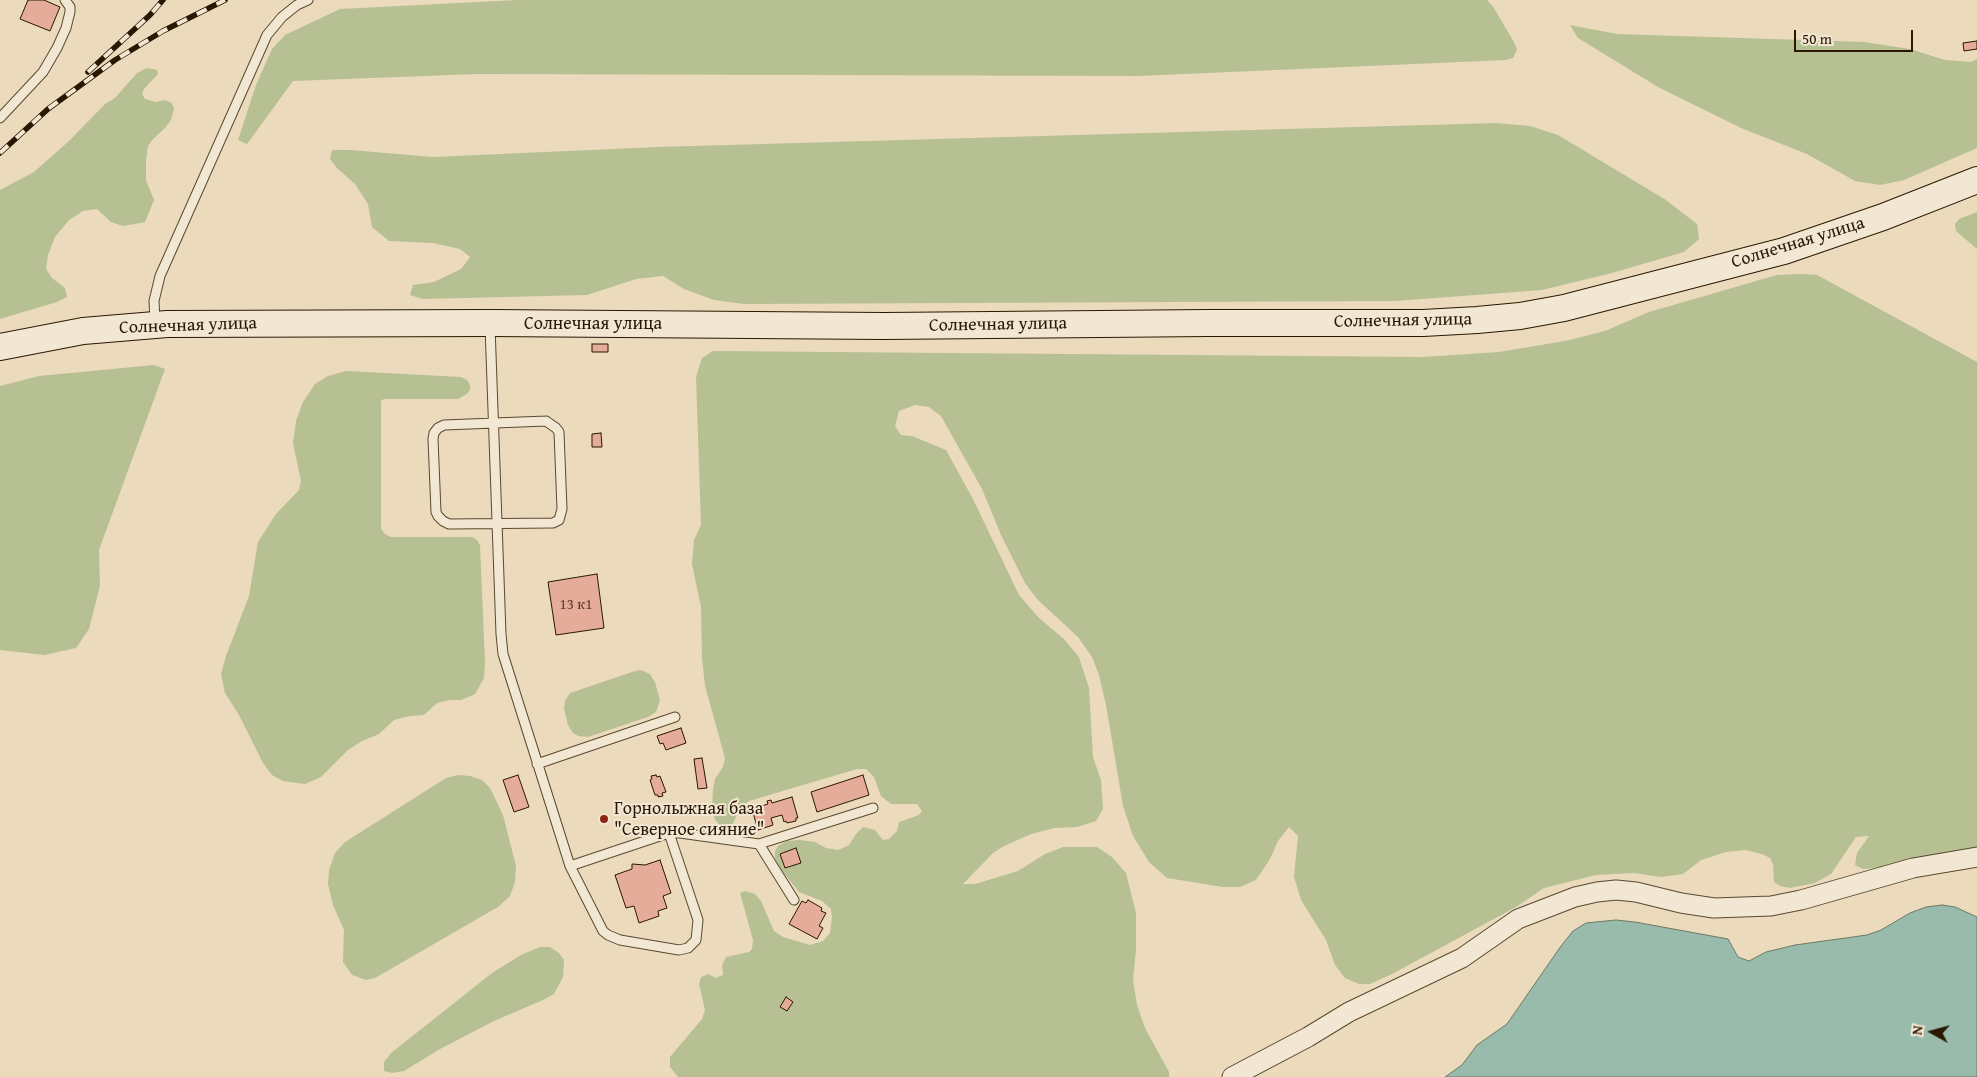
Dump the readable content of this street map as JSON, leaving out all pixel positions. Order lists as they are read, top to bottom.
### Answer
{
  "streets": {
    "street": ["Солнечная улица"]
  },
  "places": ["Горнолыжная база \"Северное сияние\""],
  "house_numbers": ["13 к1"],
  "scale_bar": "50 m",
  "north": "left"
}
